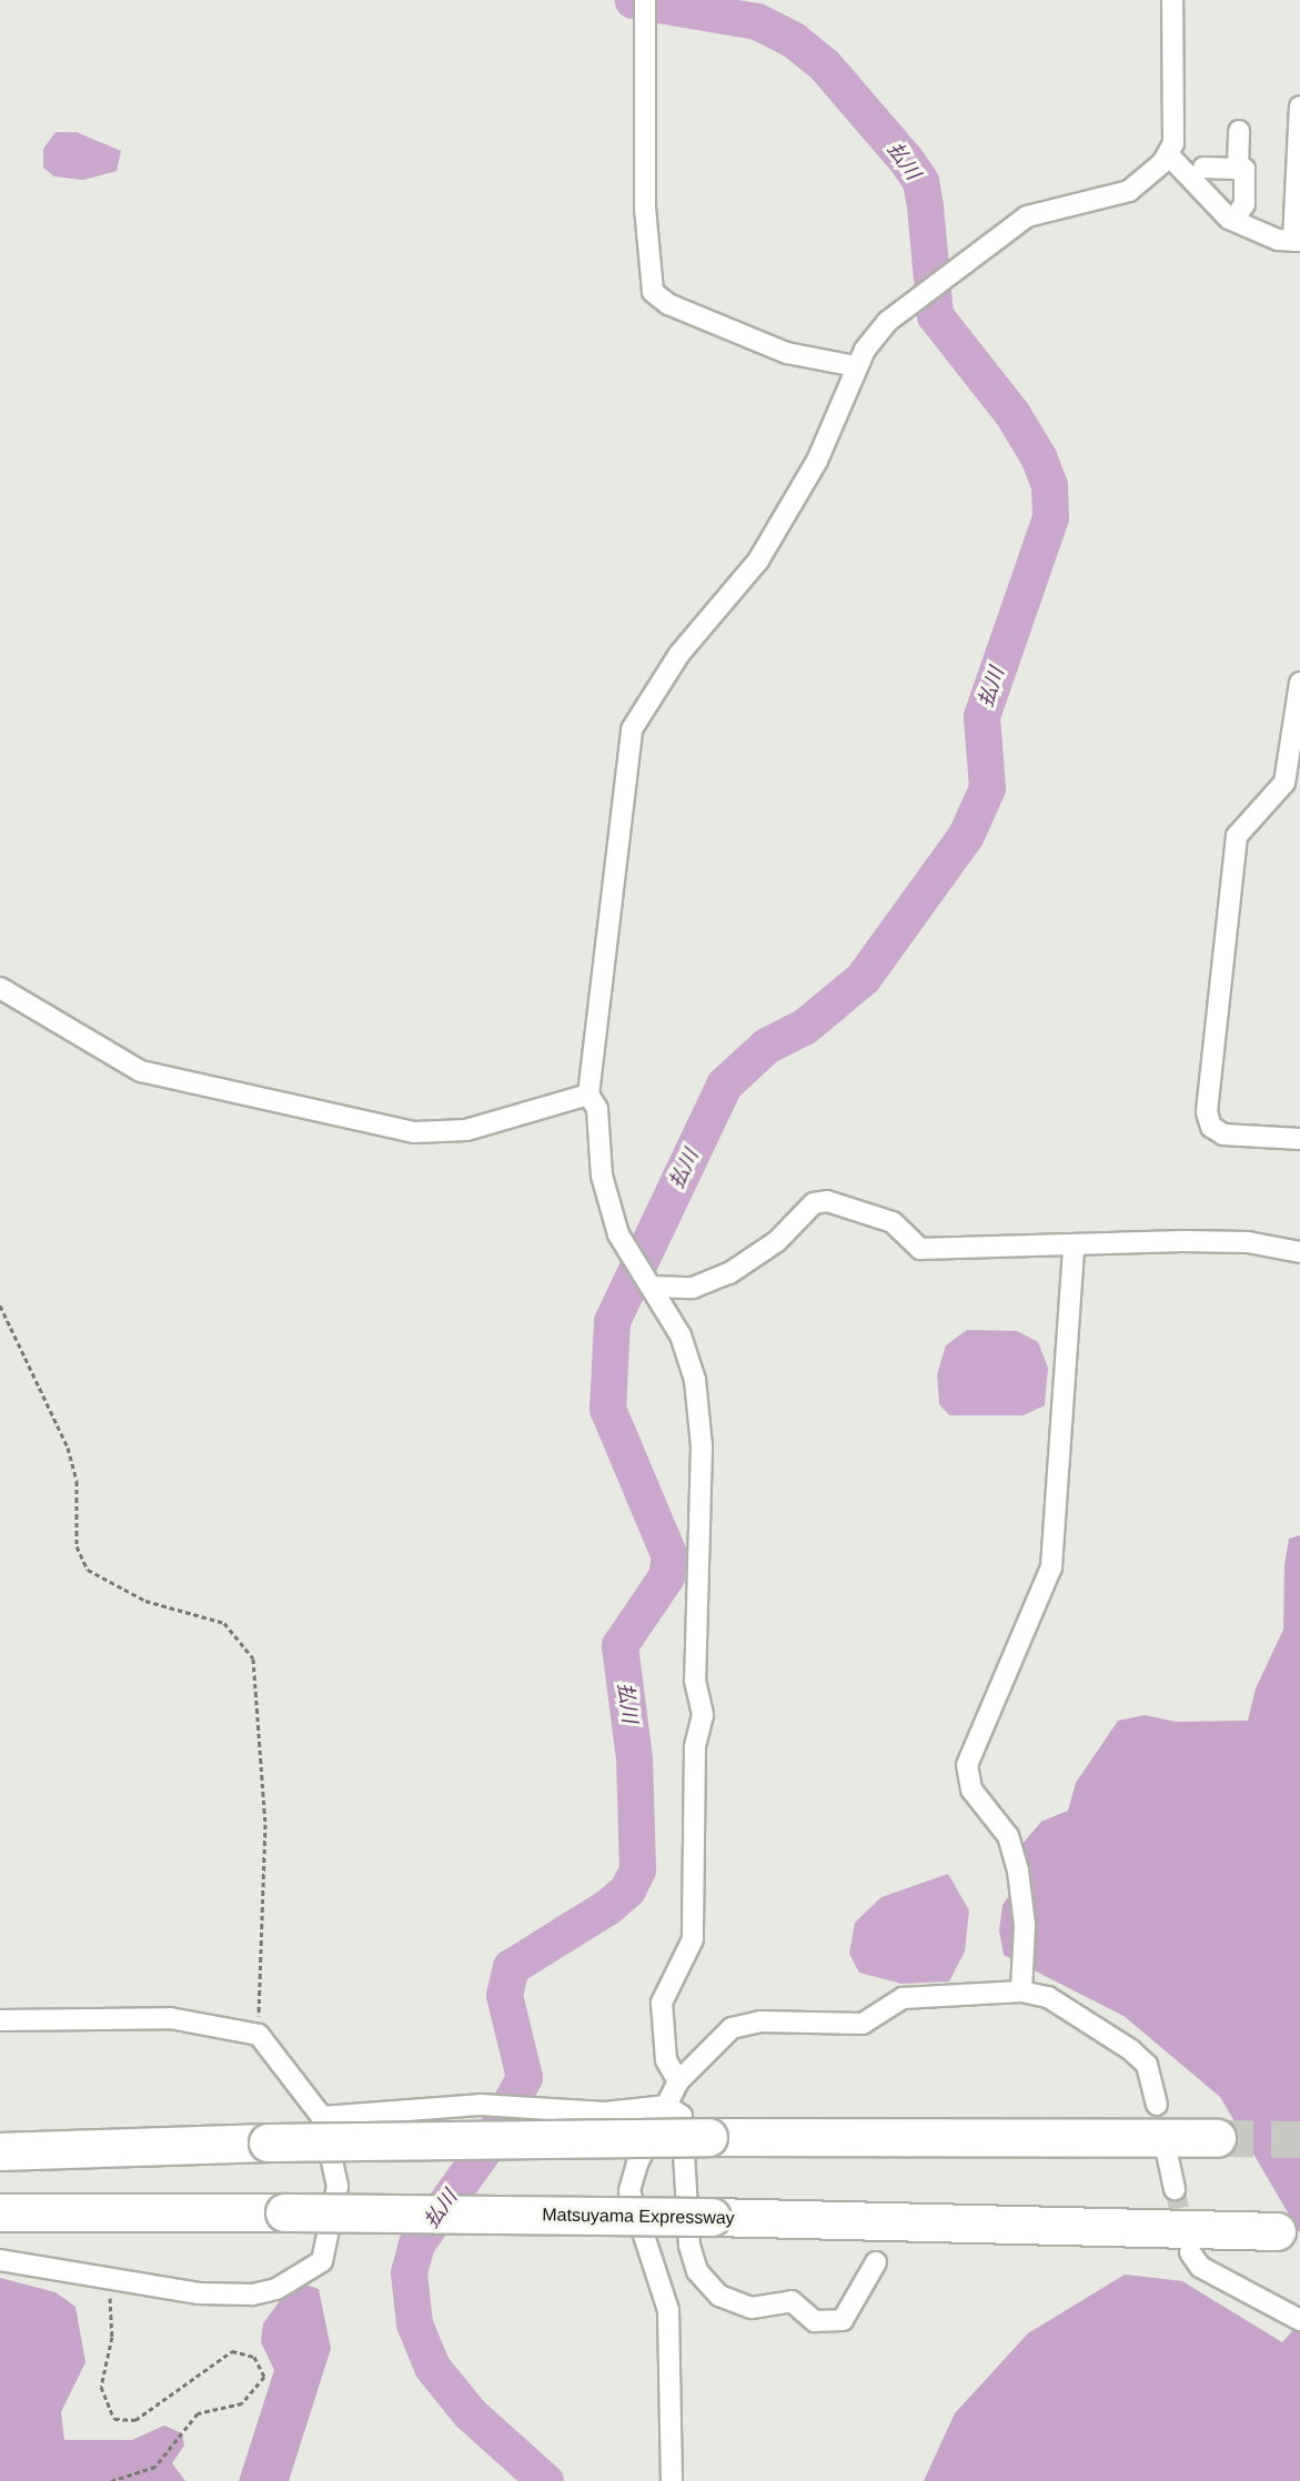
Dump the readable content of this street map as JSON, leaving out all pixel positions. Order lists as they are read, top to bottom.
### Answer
{
  "streets": {
    "highway": ["Matsuyama Expressway"]
  },
  "water": ["払川"]
}
